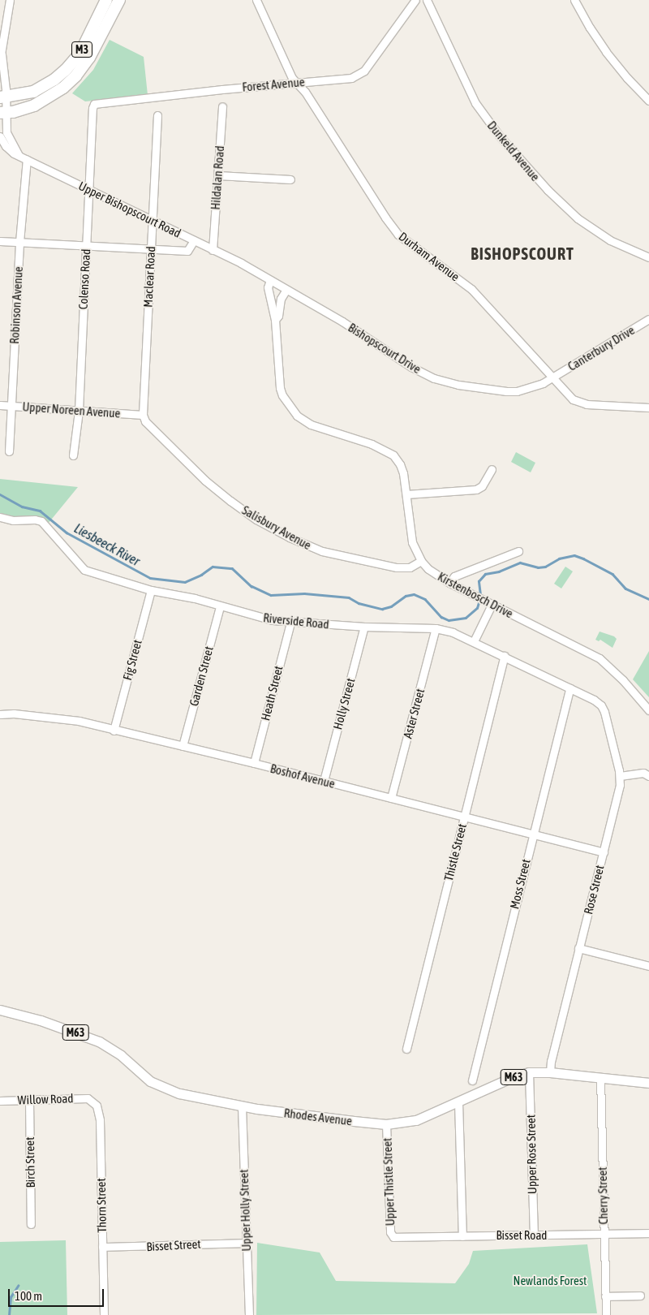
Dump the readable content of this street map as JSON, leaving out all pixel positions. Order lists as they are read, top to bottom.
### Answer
{
  "streets": {
    "highway": ["M3"],
    "main road": ["M63", "Rhodes Avenue"],
    "street": [
      "Forest Avenue",
      "Dunkeld Avenue",
      "Hildalan Road",
      "Upper Bishopscourt Road",
      "Durham Avenue",
      "Maclear Road",
      "Colenso Road",
      "Robinson Avenue",
      "Bishopscourt Drive",
      "Canterbury Drive",
      "Upper Noreen Avenue",
      "Salisbury Avenue",
      "Kirstenbosch Drive",
      "Riverside Road",
      "Fig Street",
      "Garden Street",
      "Heath Street",
      "Holly Street",
      "Aster Street",
      "Boshof Avenue",
      "Thistle Street",
      "Moss Street",
      "Rose Street",
      "Willow Road",
      "Upper Rose Street",
      "Birch Street",
      "Upper Thistle Street",
      "Cherry Street",
      "Thorn Street",
      "Upper Holly Street",
      "Bisset Road",
      "Bisset Street"
    ]
  },
  "crossings": [
    ["M3", "Upper Bishopscourt Road"],
    ["Forest Avenue", "Durham Avenue"],
    ["Forest Avenue", "Colenso Road"],
    ["Hildalan Road", "Upper Bishopscourt Road"],
    ["Upper Bishopscourt Road", "Maclear Road"],
    ["Upper Bishopscourt Road", "Colenso Road"],
    ["Upper Bishopscourt Road", "Robinson Avenue"],
    ["Upper Bishopscourt Road", "Bishopscourt Drive"],
    ["Durham Avenue", "Bishopscourt Drive"],
    ["Durham Avenue", "Canterbury Drive"],
    ["Maclear Road", "Upper Noreen Avenue"],
    ["Maclear Road", "Salisbury Avenue"],
    ["Colenso Road", "Upper Noreen Avenue"],
    ["Robinson Avenue", "Upper Noreen Avenue"],
    ["Bishopscourt Drive", "Canterbury Drive"],
    ["Bishopscourt Drive", "Kirstenbosch Drive"],
    ["Upper Noreen Avenue", "Salisbury Avenue"],
    ["Salisbury Avenue", "Kirstenbosch Drive"],
    ["Riverside Road", "Fig Street"],
    ["Riverside Road", "Garden Street"],
    ["Riverside Road", "Heath Street"],
    ["Riverside Road", "Holly Street"],
    ["Riverside Road", "Aster Street"],
    ["Riverside Road", "Thistle Street"],
    ["Riverside Road", "Moss Street"],
    ["Riverside Road", "Rose Street"],
    ["Fig Street", "Boshof Avenue"],
    ["Garden Street", "Boshof Avenue"],
    ["Heath Street", "Boshof Avenue"],
    ["Holly Street", "Boshof Avenue"],
    ["Aster Street", "Boshof Avenue"],
    ["Boshof Avenue", "Thistle Street"],
    ["Boshof Avenue", "Moss Street"],
    ["Boshof Avenue", "Rose Street"],
    ["Rose Street", "Rhodes Avenue"],
    ["Willow Road", "Birch Street"],
    ["Willow Road", "Thorn Street"],
    ["Rhodes Avenue", "Upper Rose Street"],
    ["Rhodes Avenue", "Upper Thistle Street"],
    ["Rhodes Avenue", "Cherry Street"],
    ["Rhodes Avenue", "Upper Holly Street"],
    ["Upper Rose Street", "Bisset Road"],
    ["Upper Thistle Street", "Bisset Road"],
    ["Cherry Street", "Bisset Road"],
    ["Thorn Street", "Bisset Street"],
    ["Upper Holly Street", "Bisset Street"]
  ],
  "districts": ["BISHOPSCOURT"],
  "water": ["Liesbeeck River"],
  "parks": ["Newlands Forest"],
  "scale_bar": "100 m"
}
